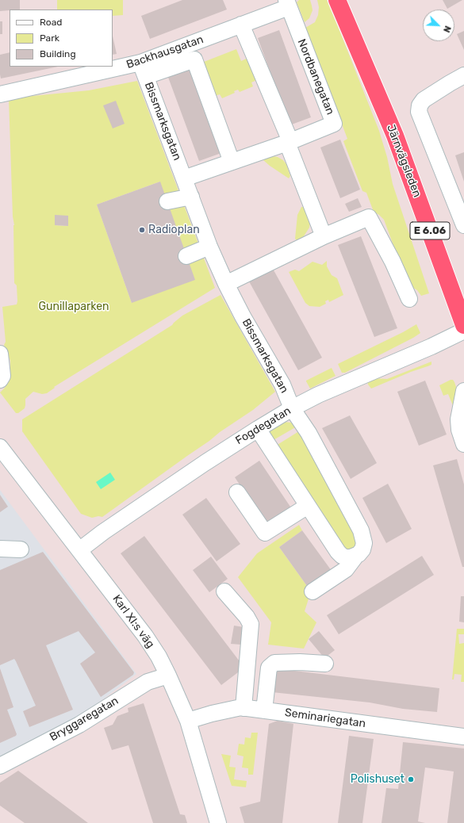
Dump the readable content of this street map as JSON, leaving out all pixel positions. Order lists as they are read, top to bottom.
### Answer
{
  "streets": {
    "highway": ["Järnvägsleden", "E 6.06"],
    "street": [
      "Backhausgatan",
      "Nordbanegatan",
      "Bissmarksgatan",
      "Fogdegatan",
      "Karl XI:s väg",
      "Seminariegatan",
      "Bryggaregatan"
    ]
  },
  "crossings": [
    ["Backhausgatan", "Nordbanegatan"],
    ["Backhausgatan", "Bissmarksgatan"],
    ["Nordbanegatan", "Bissmarksgatan"],
    ["Bissmarksgatan", "Fogdegatan"],
    ["Fogdegatan", "Karl XI:s väg"],
    ["Karl XI:s väg", "Seminariegatan"],
    ["Karl XI:s väg", "Bryggaregatan"]
  ],
  "parks": ["Gunillaparken"],
  "places": ["Radioplan", "Polishuset"],
  "legend": ["Road", "Park", "Building"],
  "north": "bottom right"
}
